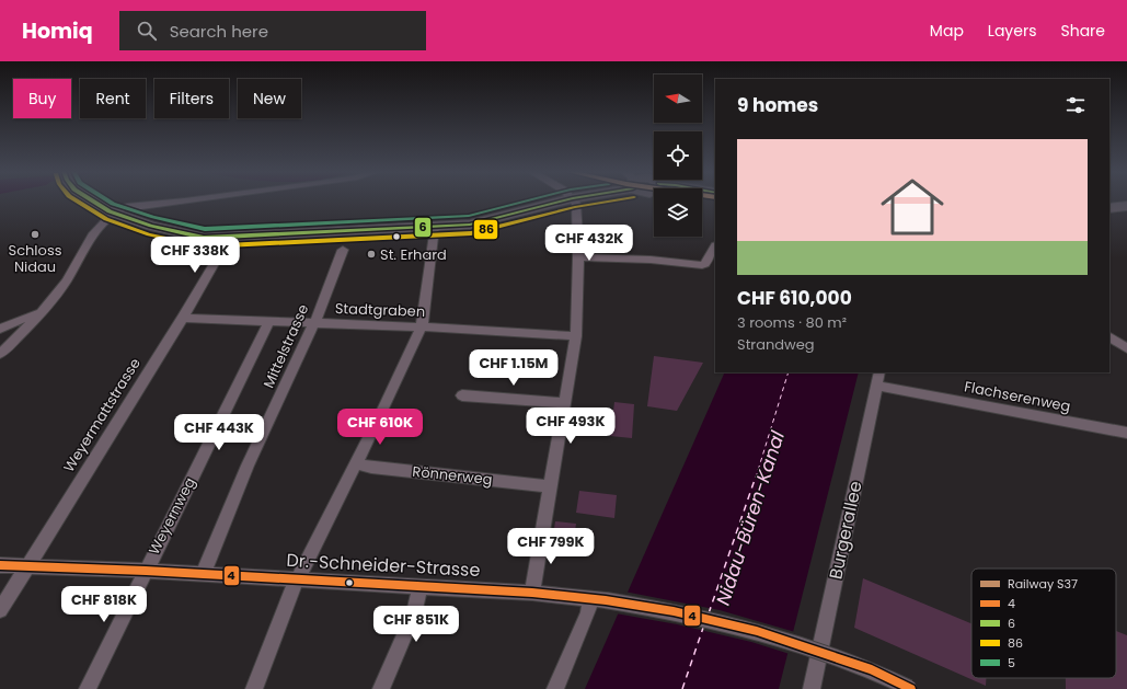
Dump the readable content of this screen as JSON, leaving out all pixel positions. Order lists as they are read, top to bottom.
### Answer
{
  "streets": {
    "street": [
      "Stadtgraben",
      "Mittelstrasse",
      "Flachserenweg",
      "Weyermattstrasse",
      "Rönnerweg",
      "Weyernweg",
      "Burgerallee",
      "Dr.-Schneider-Strasse"
    ]
  },
  "crossings": [
    ["Stadtgraben", "Mittelstrasse"],
    ["Stadtgraben", "Weyermattstrasse"],
    ["Stadtgraben", "Weyernweg"],
    ["Mittelstrasse", "Dr.-Schneider-Strasse"],
    ["Flachserenweg", "Burgerallee"],
    ["Weyermattstrasse", "Dr.-Schneider-Strasse"],
    ["Weyernweg", "Dr.-Schneider-Strasse"]
  ],
  "water": ["Nidau-Büren-Kanal"],
  "places": ["Schloss Nidau", "St. Erhard"],
  "lines": [
    "transit line 6",
    "transit line 86",
    "transit line 5",
    "transit line 4"
  ],
  "legend": [
    "Railway S37",
    "4",
    "6",
    "86",
    "5"
  ],
  "north": "left",
  "page": {
    "header": "Homiq",
    "search": "Search here",
    "nav": ["Map", "Layers", "Share"],
    "chip": [
      "Buy",
      "Rent",
      "Filters",
      "New"
    ],
    "heading": "9 homes",
    "list": [
      {
        "name": "CHF 610,000",
        "note": "3 rooms · 80 m² · Strandweg"
      }
    ],
    "price": [
      "CHF 432K",
      "CHF 338K",
      "CHF 1.15M",
      "CHF 493K",
      "CHF 610K",
      "CHF 443K",
      "CHF 799K",
      "CHF 818K",
      "CHF 851K"
    ]
  }
}
